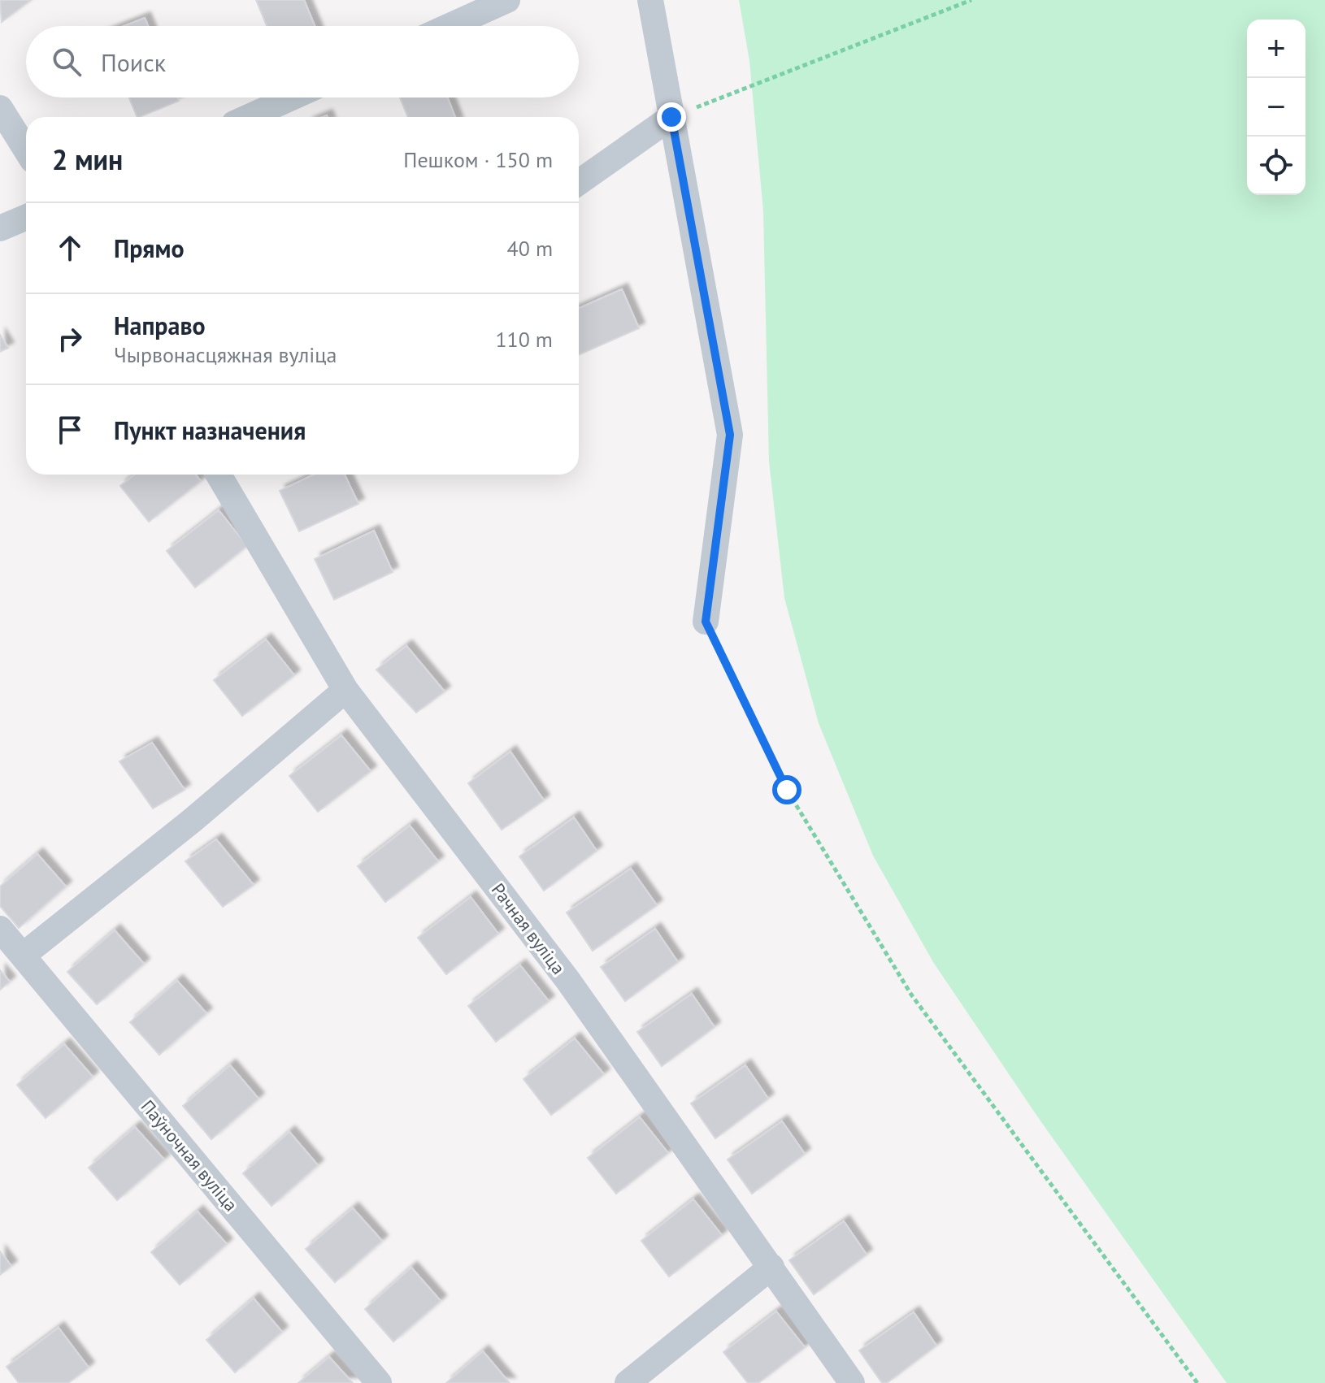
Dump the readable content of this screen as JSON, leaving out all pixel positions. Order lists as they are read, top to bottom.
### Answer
{
  "streets": {
    "street": ["Рачная вуліца", "Паўночная вуліца"]
  },
  "page": {
    "map_buttons": ["+", "−"],
    "search": "Поиск",
    "heading": ["2 мин", "Пешком · 150 m"],
    "list": [
      ["Прямо", "40 m"],
      ["Направо", "Чырвонасцяжная вуліца", "110 m"],
      "Пункт назначения"
    ]
  }
}
